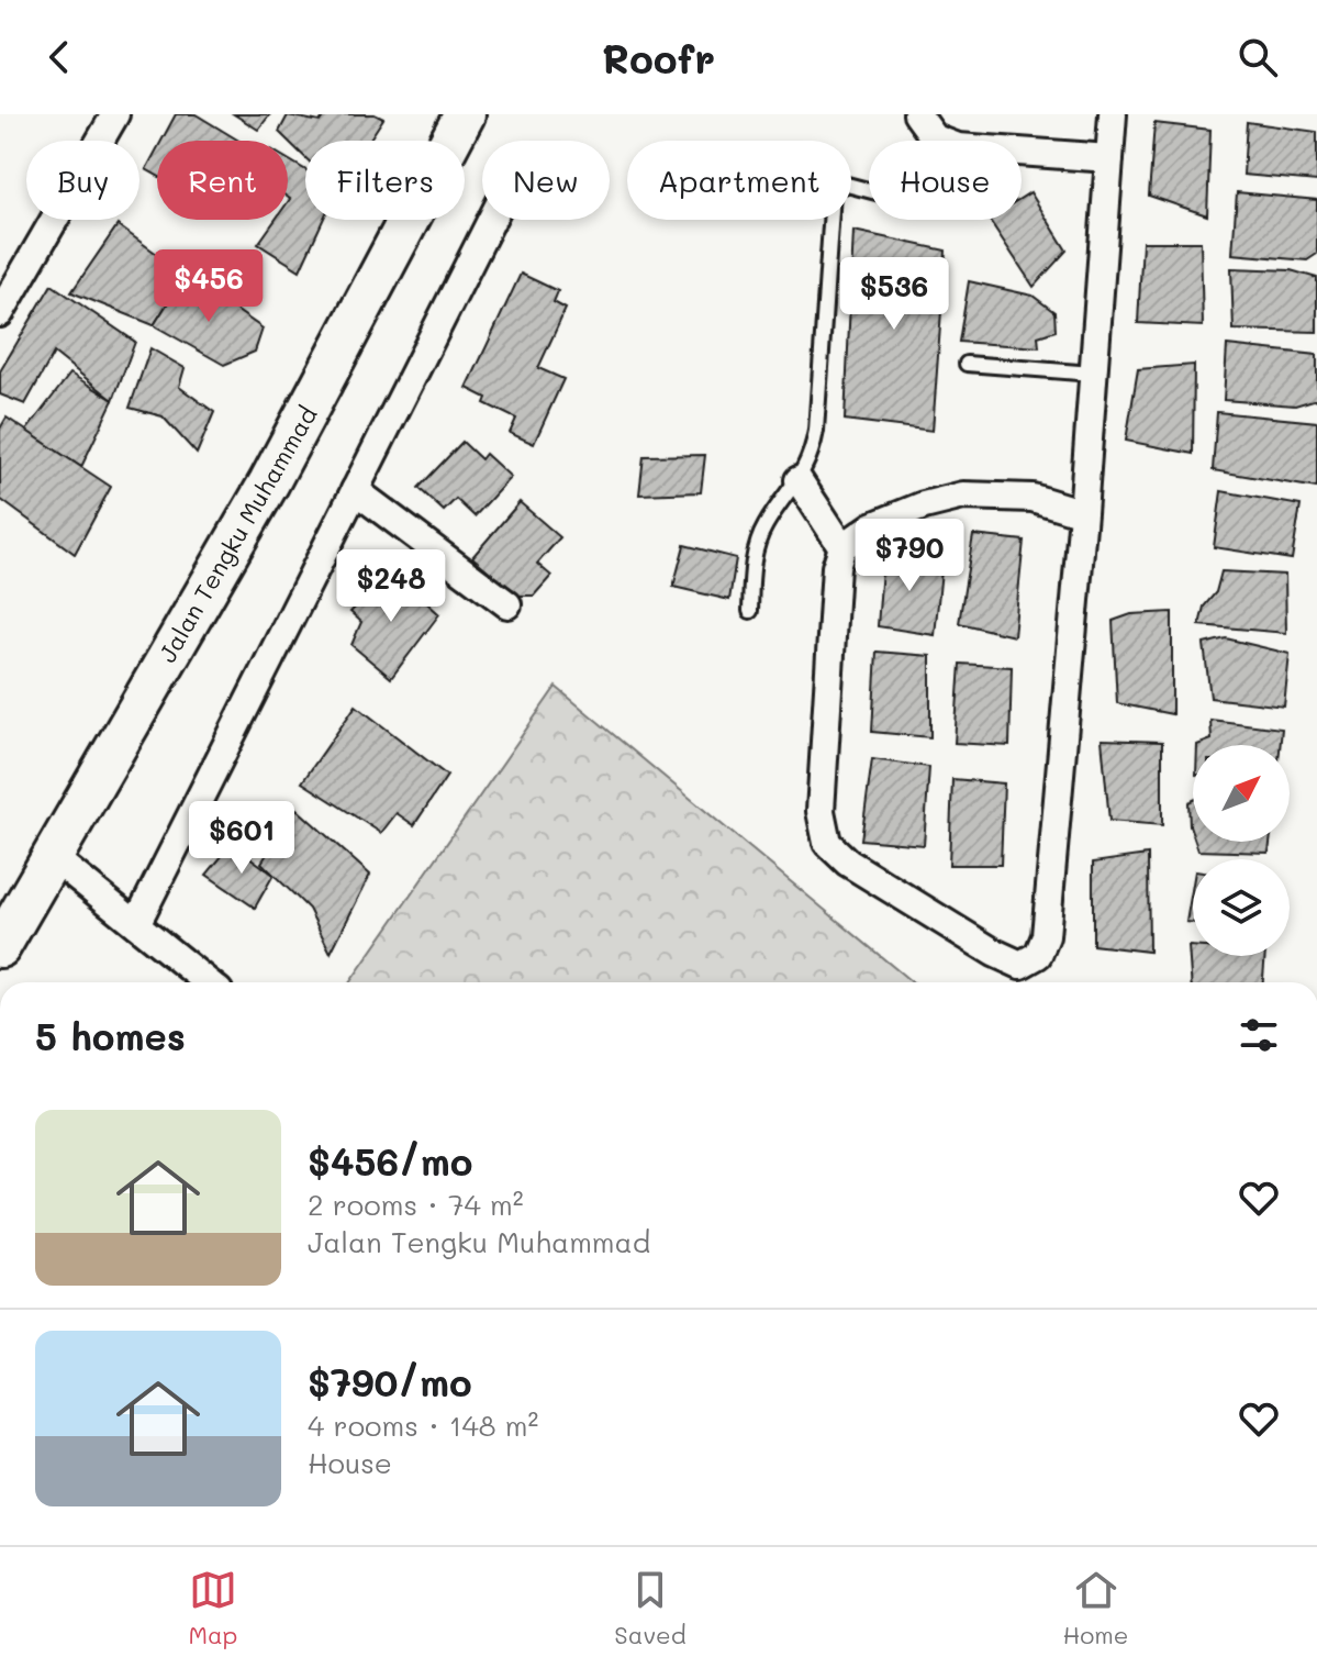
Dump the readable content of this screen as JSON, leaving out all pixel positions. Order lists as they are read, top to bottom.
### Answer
{
  "streets": {
    "main road": ["Jalan Tengku Muhammad"]
  },
  "north": "top right",
  "page": {
    "header": "Roofr",
    "chip": [
      "Buy",
      "Rent",
      "Filters",
      "New",
      "Apartment",
      "House"
    ],
    "price": [
      "$456",
      "$536",
      "$790",
      "$248",
      "$601"
    ],
    "heading": "5 homes",
    "list": [
      {
        "name": "$456/mo",
        "note": "2 rooms · 74 m² · Jalan Tengku Muhammad"
      },
      {
        "name": "$790/mo",
        "note": "4 rooms · 148 m² · House"
      }
    ],
    "tabs": ["Map", "Saved", "Home"]
  }
}
